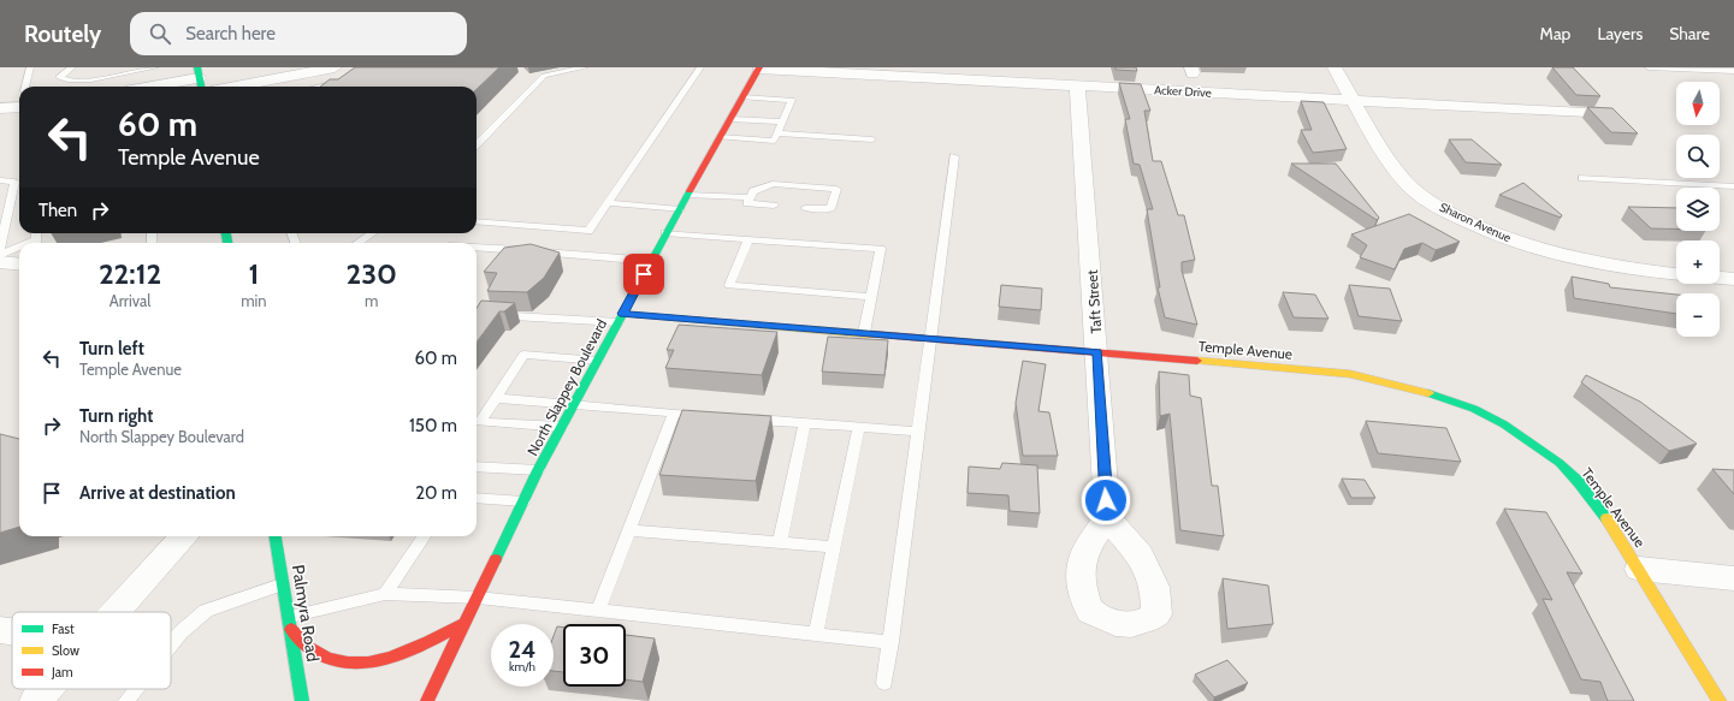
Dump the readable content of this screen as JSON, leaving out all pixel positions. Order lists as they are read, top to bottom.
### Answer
{
  "streets": {
    "main road": ["Temple Avenue", "North Slappey Boulevard", "Palmyra Road"],
    "street": ["Acker Drive", "Sharon Avenue", "Taft Street"]
  },
  "crossings": [
    ["Acker Drive", "Sharon Avenue"],
    ["Acker Drive", "Taft Street"],
    ["Acker Drive", "North Slappey Boulevard"],
    ["Taft Street", "Temple Avenue"],
    ["Temple Avenue", "North Slappey Boulevard"]
  ],
  "legend": ["Fast", "Slow", "Jam"],
  "north": "bottom",
  "page": {
    "header": "Routely",
    "search": "Search here",
    "nav": ["Map", "Layers", "Share"],
    "map_buttons": ["+", "−"],
    "turn": ["60 m", "Temple Avenue"],
    "then": "Then",
    "eta": [
      "22:12",
      "Arrival",
      "1",
      "min",
      "230",
      "m"
    ],
    "list": [
      {
        "name": "Turn left",
        "note": "Temple Avenue",
        "value": "60 m"
      },
      {
        "name": "Turn right",
        "note": "North Slappey Boulevard",
        "value": "150 m"
      },
      {
        "name": "Arrive at destination",
        "value": "20 m"
      }
    ],
    "speed": "24 km/h",
    "limit": "30"
  }
}
